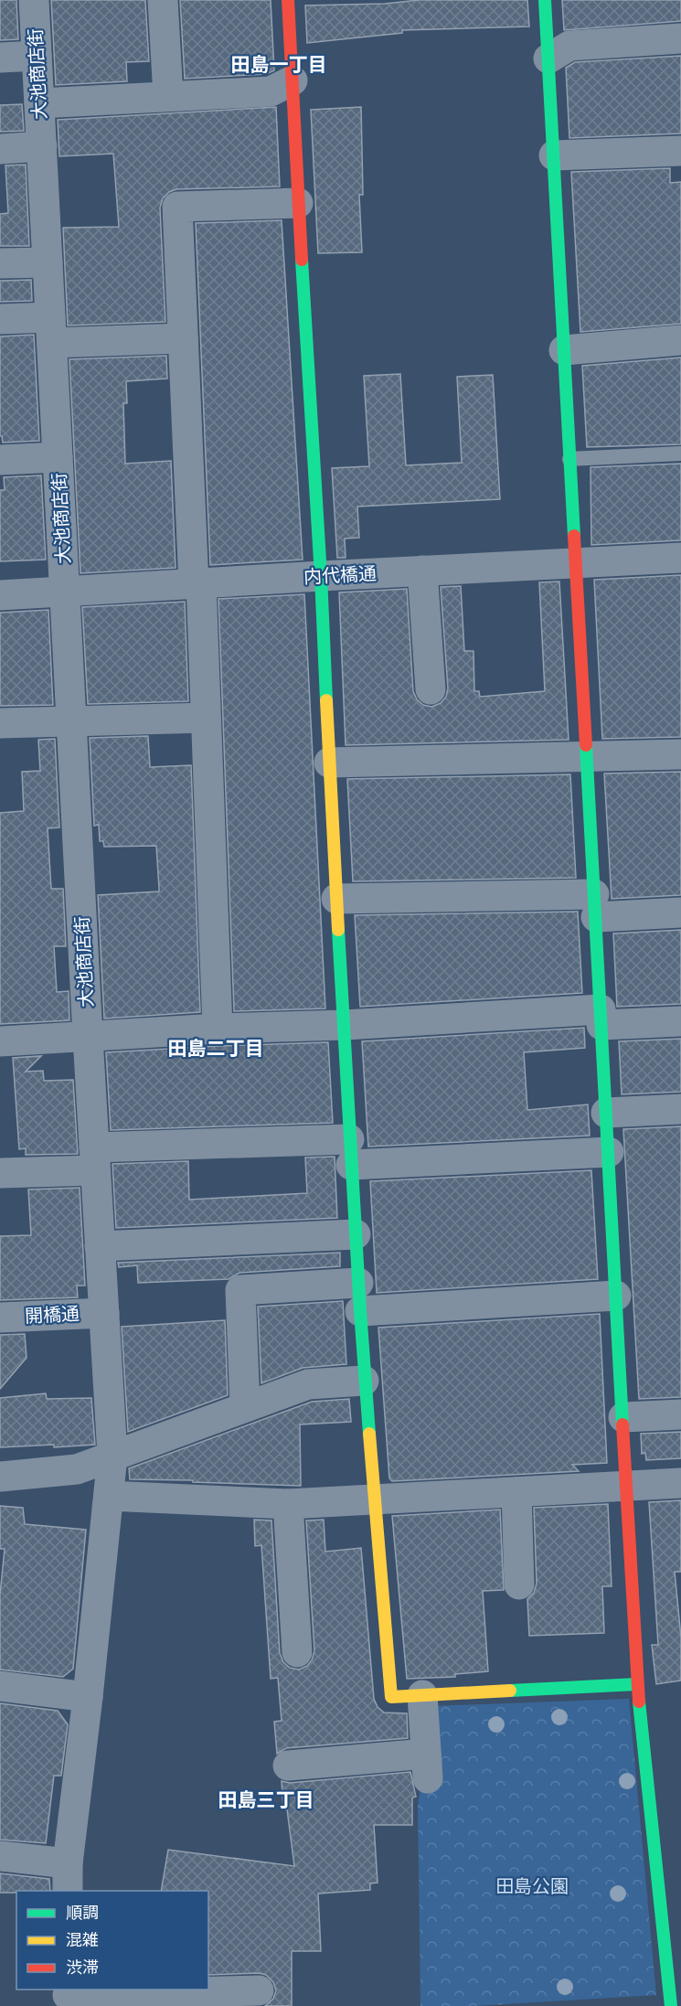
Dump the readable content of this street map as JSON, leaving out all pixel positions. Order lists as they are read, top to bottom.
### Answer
{
  "streets": {
    "street": ["大池商店街", "内代橋通", "開橋通"]
  },
  "crossings": [
    ["大池商店街", "内代橋通"],
    ["大池商店街", "開橋通"]
  ],
  "districts": ["田島一丁目", "田島二丁目", "田島三丁目"],
  "parks": ["田島公園"],
  "legend": ["順調", "混雑", "渋滞"]
}
